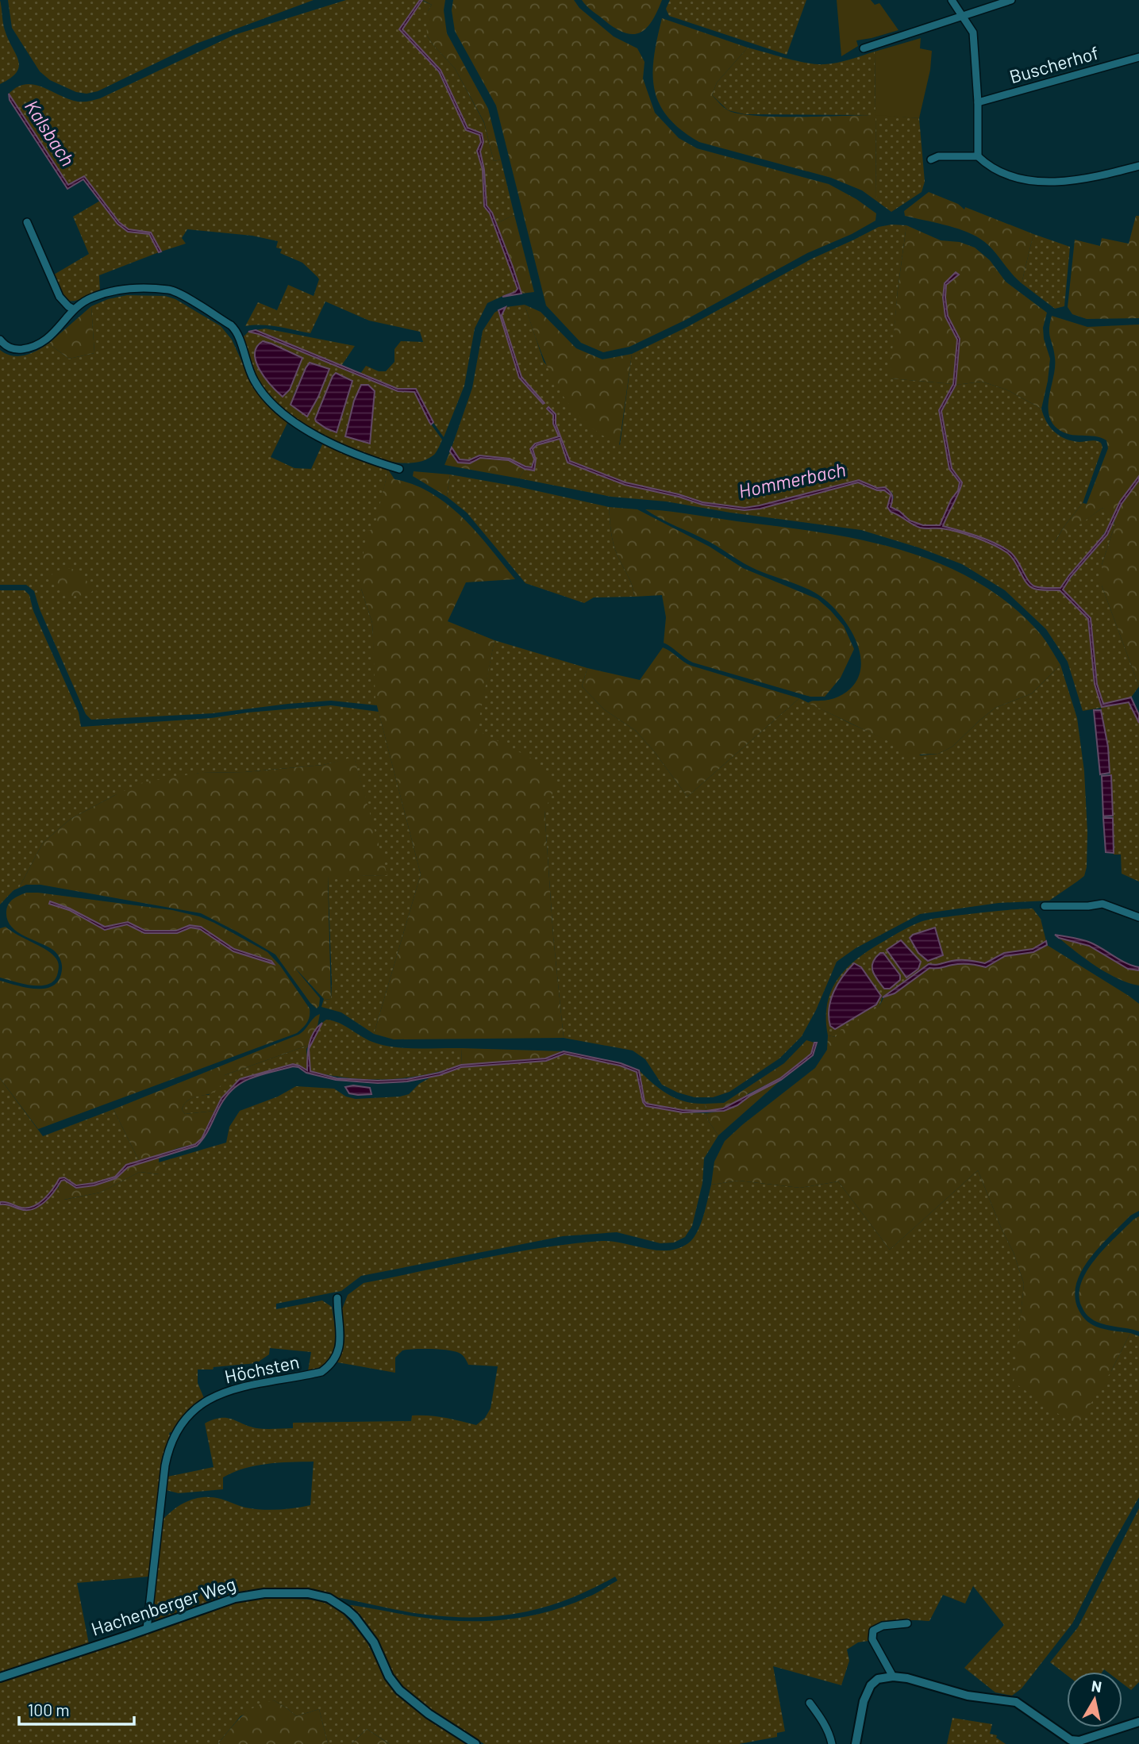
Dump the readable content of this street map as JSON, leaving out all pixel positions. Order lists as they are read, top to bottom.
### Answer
{
  "streets": {
    "street": ["Buscherhof", "Höchsten", "Hachenberger Weg"]
  },
  "crossings": [
    ["Höchsten", "Hachenberger Weg"]
  ],
  "water": ["Kalsbach", "Hommerbach"],
  "scale_bar": "100 m",
  "north": "top"
}
